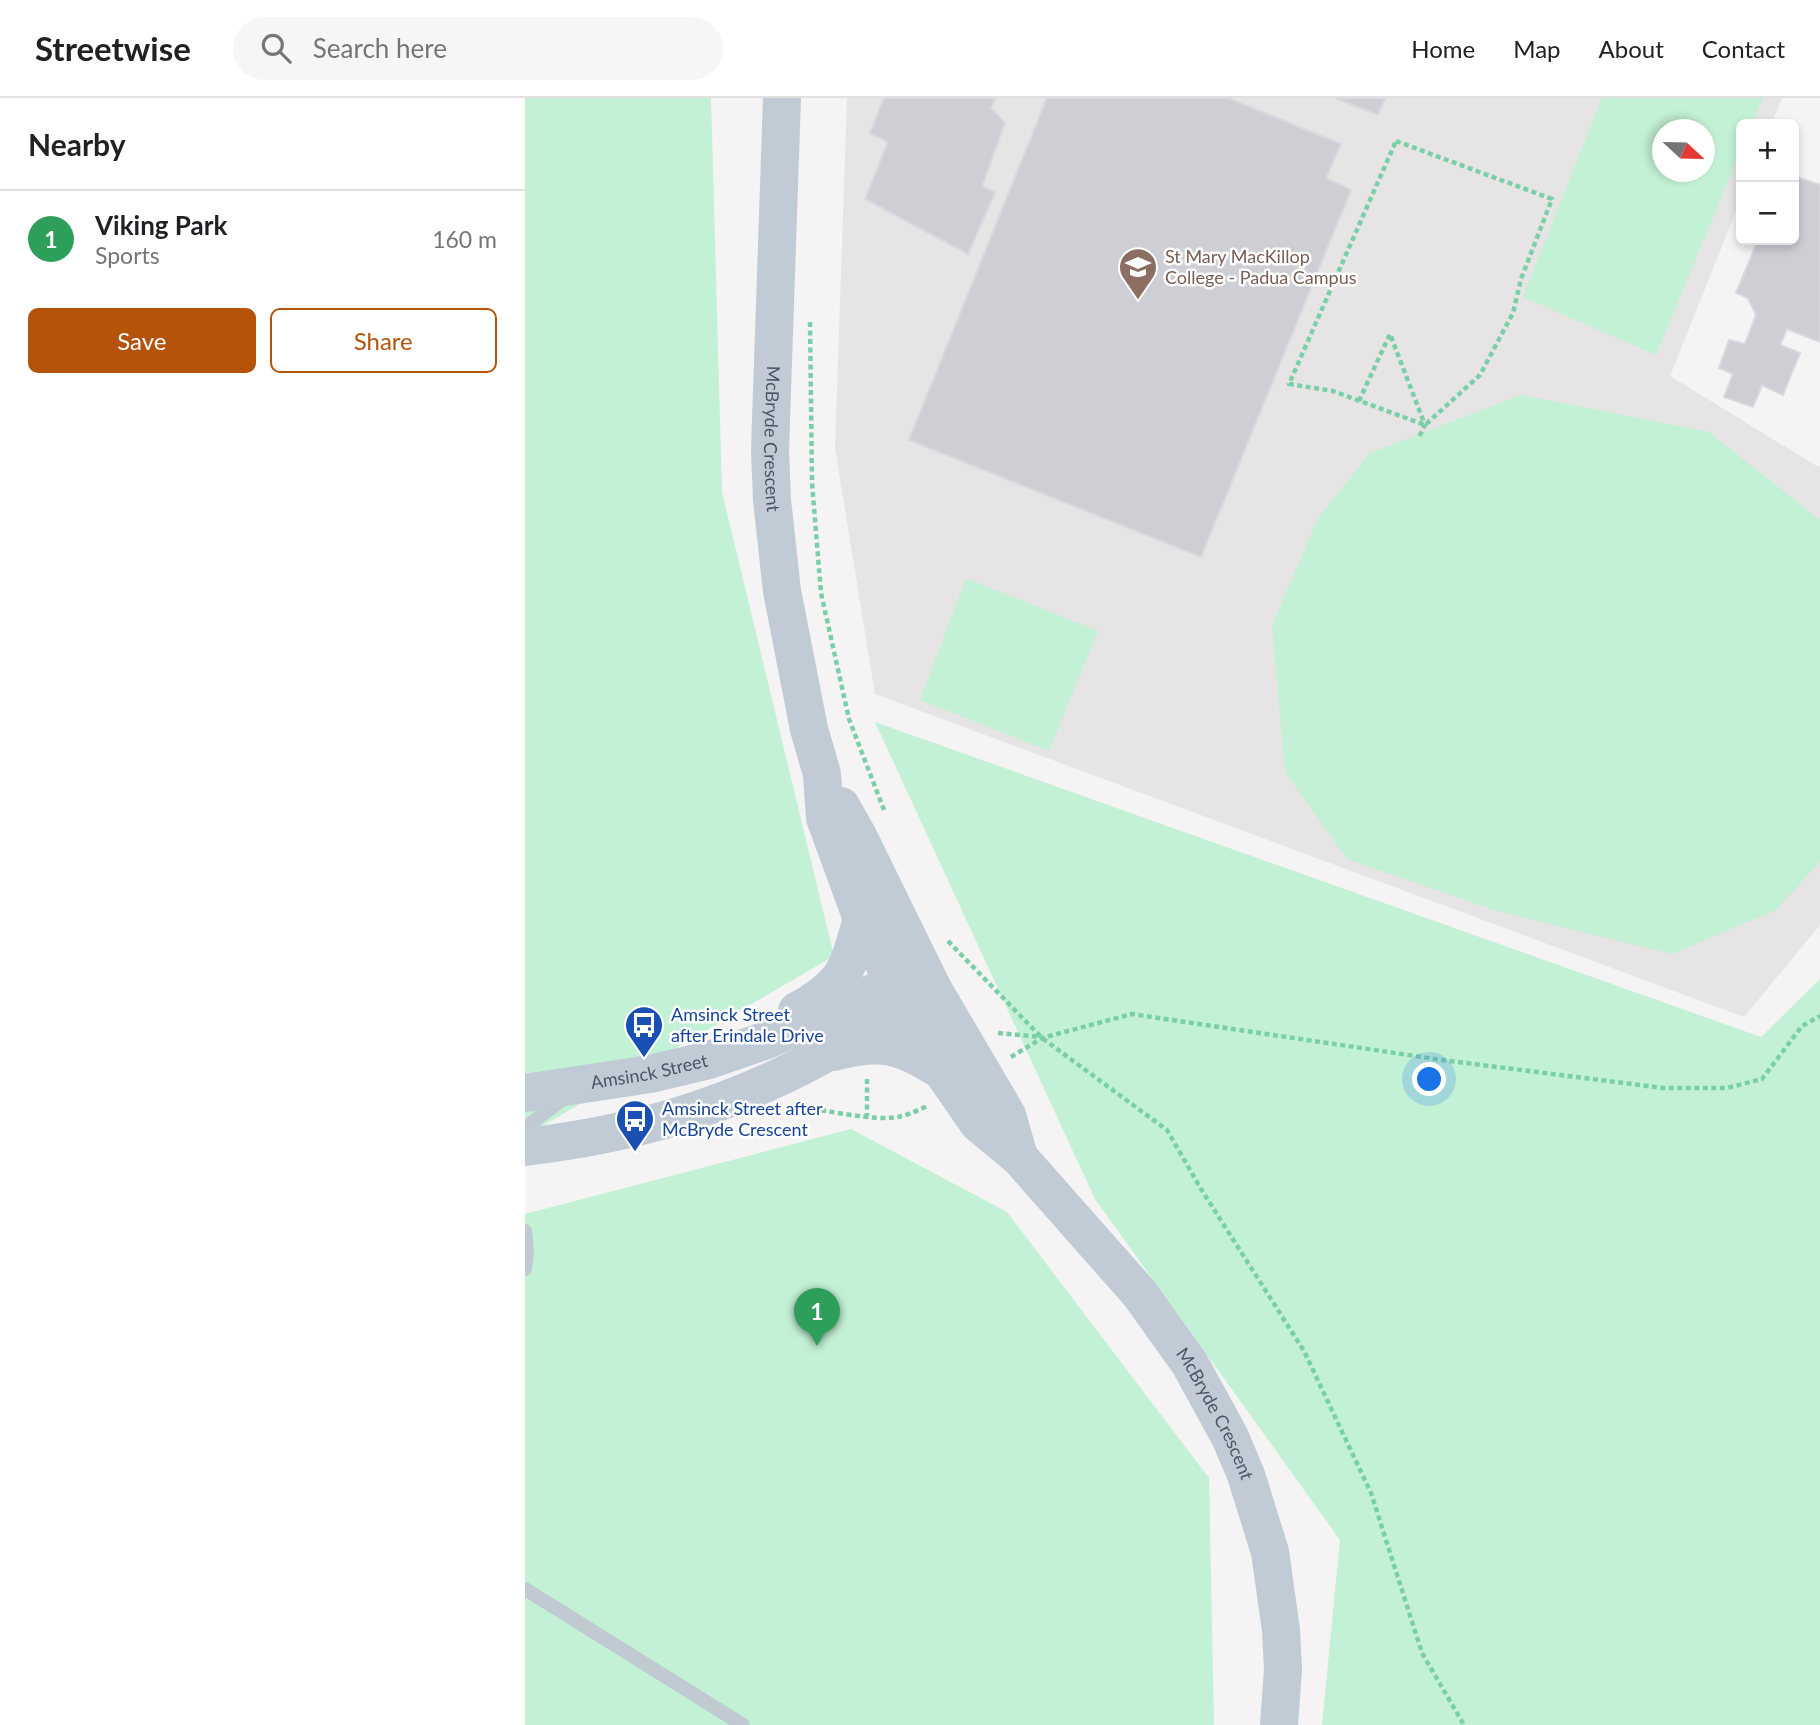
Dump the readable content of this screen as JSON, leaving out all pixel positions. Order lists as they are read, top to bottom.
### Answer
{
  "streets": {
    "street": ["McBryde Crescent", "Amsinck Street"]
  },
  "crossings": [
    ["McBryde Crescent", "Amsinck Street"]
  ],
  "places": {
    "school or university": ["St Mary MacKillop College - Padua Campus"],
    "bus stop": ["Amsinck Street after Erindale Drive", "Amsinck Street after McBryde Crescent"]
  },
  "north": "right",
  "page": {
    "header": "Streetwise",
    "search": "Search here",
    "nav": [
      "Home",
      "Map",
      "About",
      "Contact"
    ],
    "heading": "Nearby",
    "map_buttons": ["+", "−"],
    "list": [
      {
        "mark": "1",
        "name": "Viking Park",
        "note": "Sports",
        "value": "160 m"
      }
    ],
    "buttons": ["Save", "Share"],
    "pins": "1"
  }
}
